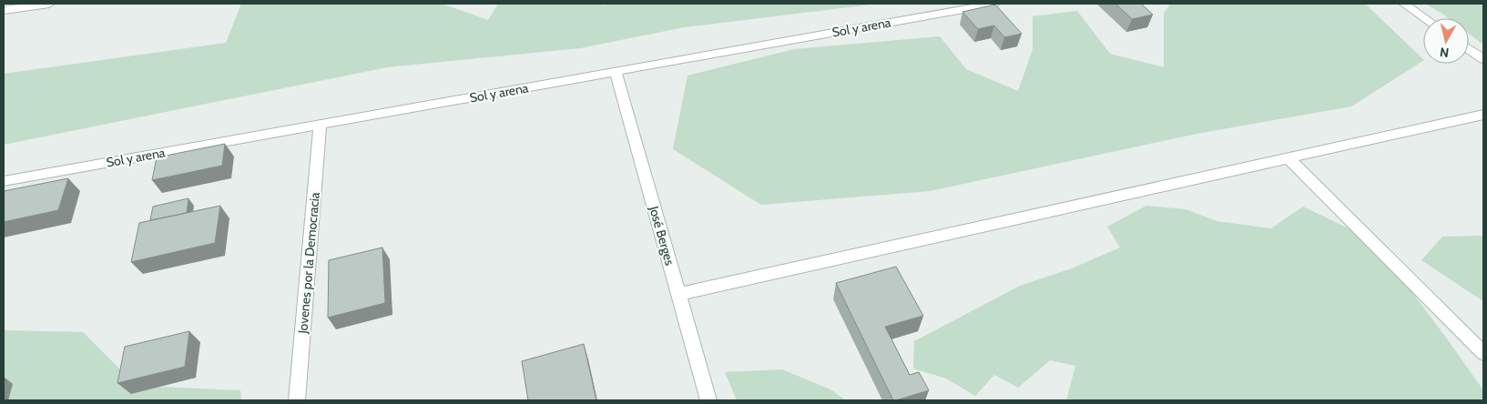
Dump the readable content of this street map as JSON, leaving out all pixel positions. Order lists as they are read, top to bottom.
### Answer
{
  "streets": {
    "street": ["Sol y arena", "José Berges", "Jovenes por la Democracia"]
  },
  "crossings": [
    ["Sol y arena", "José Berges"],
    ["Sol y arena", "Jovenes por la Democracia"]
  ],
  "north": "bottom"
}
